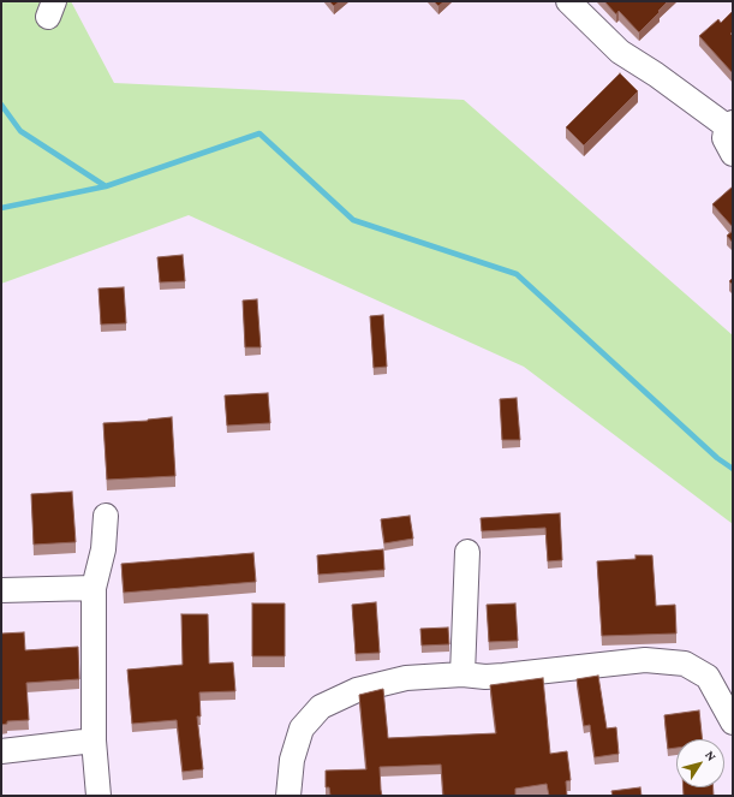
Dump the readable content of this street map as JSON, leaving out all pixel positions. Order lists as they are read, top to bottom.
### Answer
{
  "north": "top right"
}
